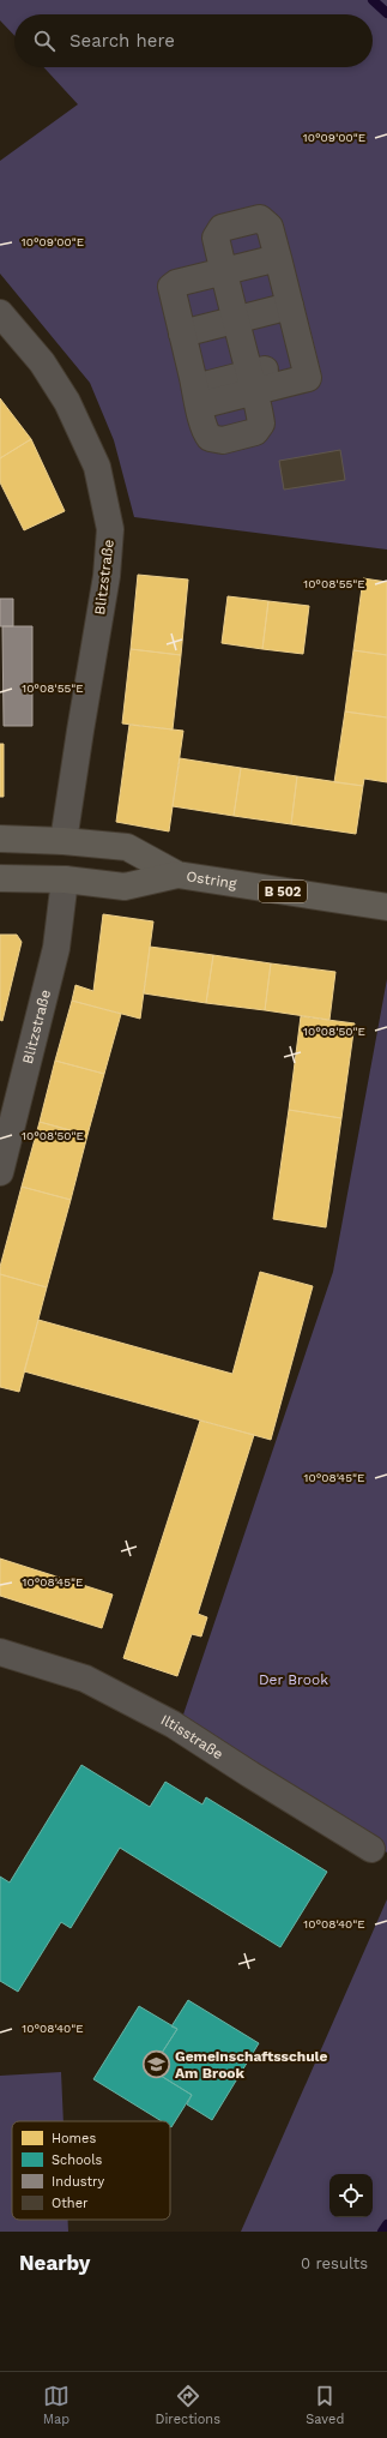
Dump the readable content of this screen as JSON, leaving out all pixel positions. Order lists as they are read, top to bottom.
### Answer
{
  "streets": {
    "main road": ["Ostring", "B 502"],
    "street": ["Blitzstraße", "Iltisstraße"]
  },
  "crossings": [
    ["Blitzstraße", "Ostring"]
  ],
  "parks": ["Der Brook"],
  "places": {
    "school or university": ["Gemeinschaftsschule Am Brook"]
  },
  "legend": [
    "Homes",
    "Schools",
    "Industry",
    "Other"
  ],
  "page": {
    "search": "Search here",
    "heading": ["Nearby", "0 results"],
    "nav": ["Map", "Directions", "Saved"]
  },
  "coordinates": [
    "10°09'00\"E",
    "10°08'55\"E",
    "10°08'50\"E",
    "10°08'45\"E",
    "10°08'40\"E"
  ]
}
